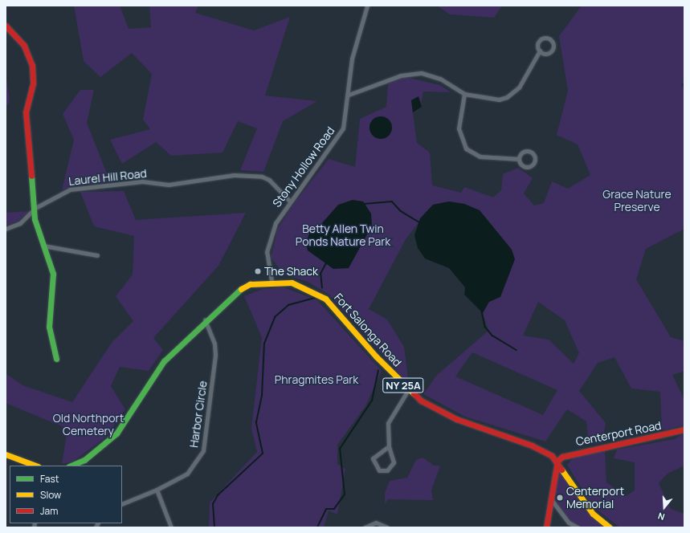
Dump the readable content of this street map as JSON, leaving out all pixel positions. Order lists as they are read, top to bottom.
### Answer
{
  "streets": {
    "main road": ["Fort Salonga Road", "NY 25A", "Centerport Road"],
    "street": ["Stony Hollow Road", "Laurel Hill Road", "Harbor Circle"]
  },
  "crossings": [
    ["Stony Hollow Road", "Laurel Hill Road"],
    ["Stony Hollow Road", "Fort Salonga Road"],
    ["Fort Salonga Road", "NY 25A"],
    ["Fort Salonga Road", "Harbor Circle"],
    ["Fort Salonga Road", "Centerport Road"],
    ["NY 25A", "Centerport Road"]
  ],
  "parks": [
    "Grace Nature Preserve",
    "Betty Allen Twin Ponds Nature Park",
    "Phragmites Park",
    "Old Northport Cemetery"
  ],
  "places": ["The Shack", "Centerport Memorial"],
  "legend": ["Fast", "Slow", "Jam"],
  "north": "bottom"
}
